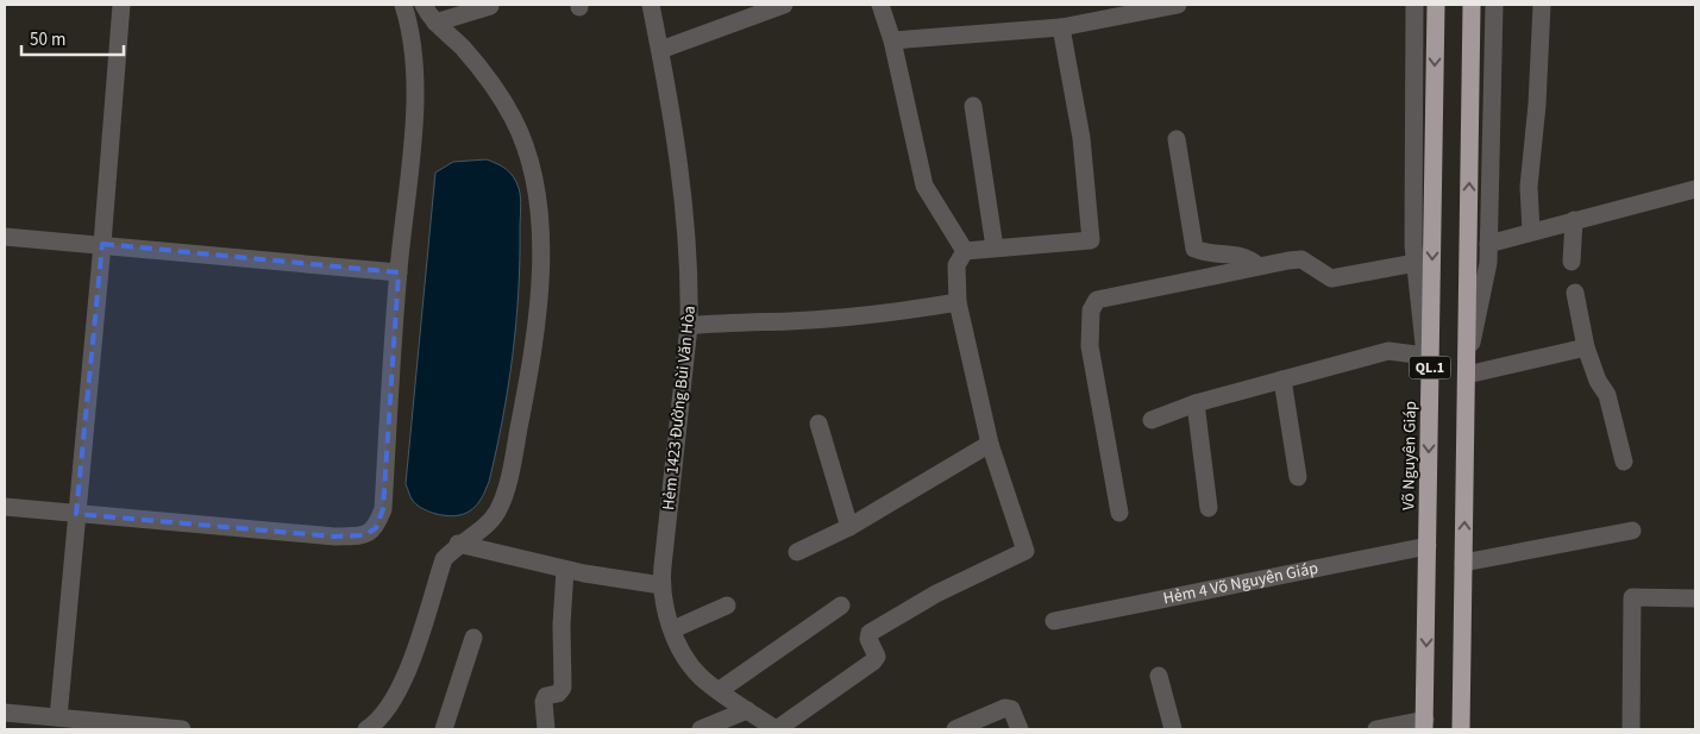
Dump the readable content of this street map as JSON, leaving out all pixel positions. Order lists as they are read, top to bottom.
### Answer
{
  "streets": {
    "highway": ["QL.1", "Võ Nguyên Giáp"],
    "street": ["Hẻm 1423 Đường Bùi Văn Hòa", "Hẻm 4 Võ Nguyên Giáp"]
  },
  "crossings": [
    ["Võ Nguyên Giáp", "Hẻm 4 Võ Nguyên Giáp"]
  ],
  "scale_bar": "50 m"
}
